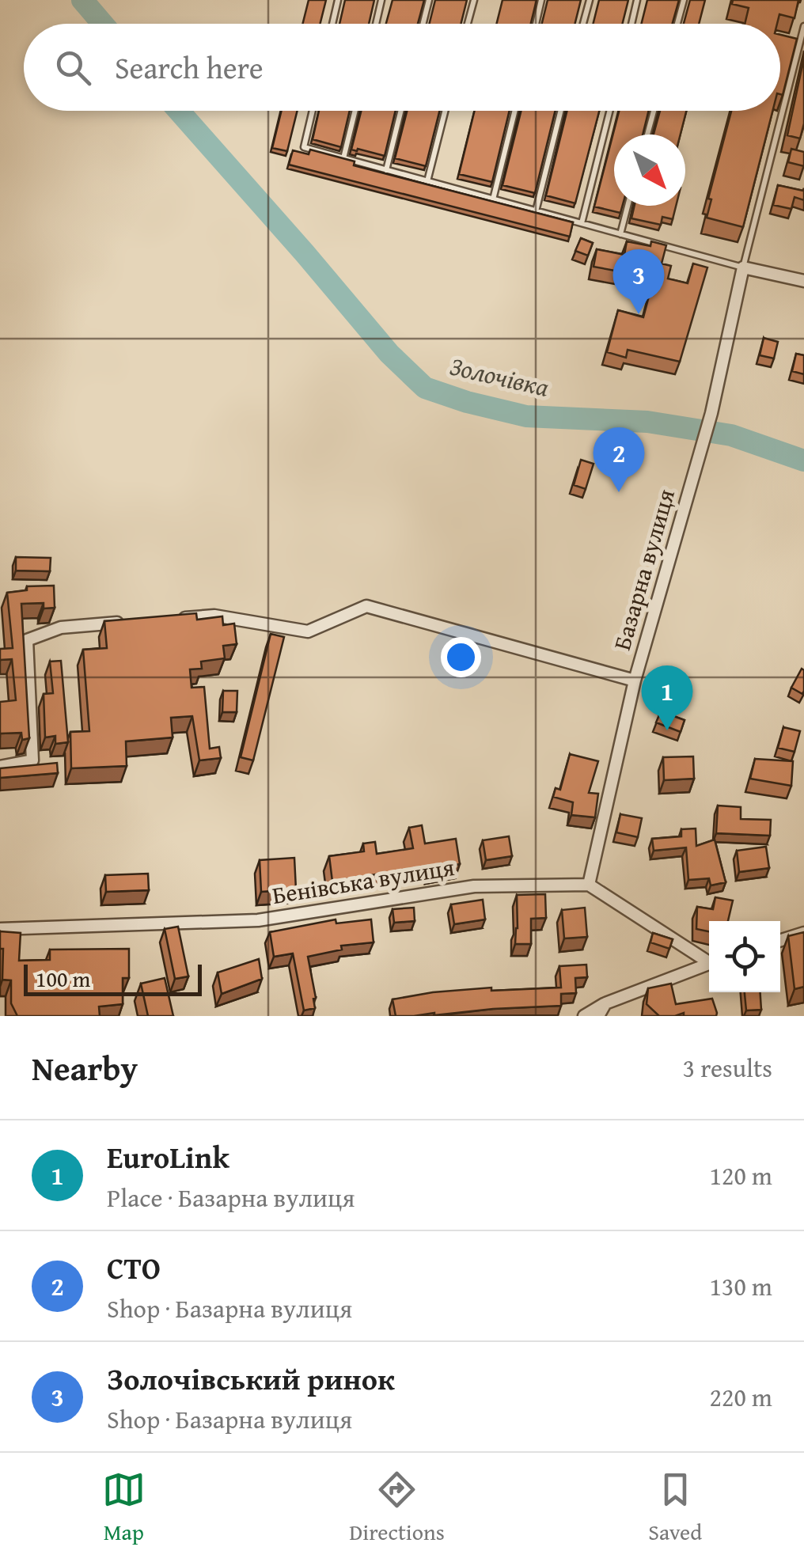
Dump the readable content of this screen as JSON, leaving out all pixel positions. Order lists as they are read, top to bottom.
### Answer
{
  "streets": {
    "street": ["Базарна вулиця", "Бенівська вулиця"]
  },
  "crossings": [
    ["Базарна вулиця", "Бенівська вулиця"]
  ],
  "water": ["Золочівка"],
  "scale_bar": "100 m",
  "north": "bottom right",
  "page": {
    "search": "Search here",
    "pins": ["3", "2", "1"],
    "scale": "100 m",
    "heading": ["Nearby", "3 results"],
    "list": [
      {
        "mark": "1",
        "name": "EuroLink",
        "note": "Place · Базарна вулиця",
        "value": "120 m"
      },
      {
        "mark": "2",
        "name": "СТО",
        "note": "Shop · Базарна вулиця",
        "value": "130 m"
      },
      {
        "mark": "3",
        "name": "Золочівський ринок",
        "note": "Shop · Базарна вулиця",
        "value": "220 m"
      }
    ],
    "nav": ["Map", "Directions", "Saved"]
  }
}
